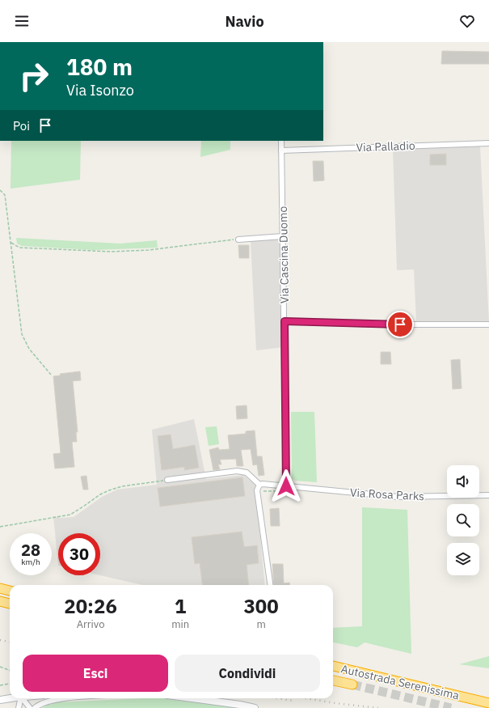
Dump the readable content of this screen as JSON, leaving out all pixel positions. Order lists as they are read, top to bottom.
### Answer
{
  "streets": {
    "highway": ["Autostrada Serenissima"],
    "street": ["Via Palladio", "Via Cascina Duomo", "Via Rosa Parks"]
  },
  "crossings": [
    ["Via Palladio", "Via Cascina Duomo"],
    ["Via Cascina Duomo", "Via Rosa Parks"]
  ],
  "page": {
    "header": "Navio",
    "turn": ["180 m", "Via Isonzo"],
    "then": "Poi",
    "speed": "28 km/h",
    "limit": "30",
    "eta": [
      "20:26",
      "Arrivo",
      "1",
      "min",
      "300",
      "m"
    ],
    "buttons": ["Esci", "Condividi"]
  }
}
